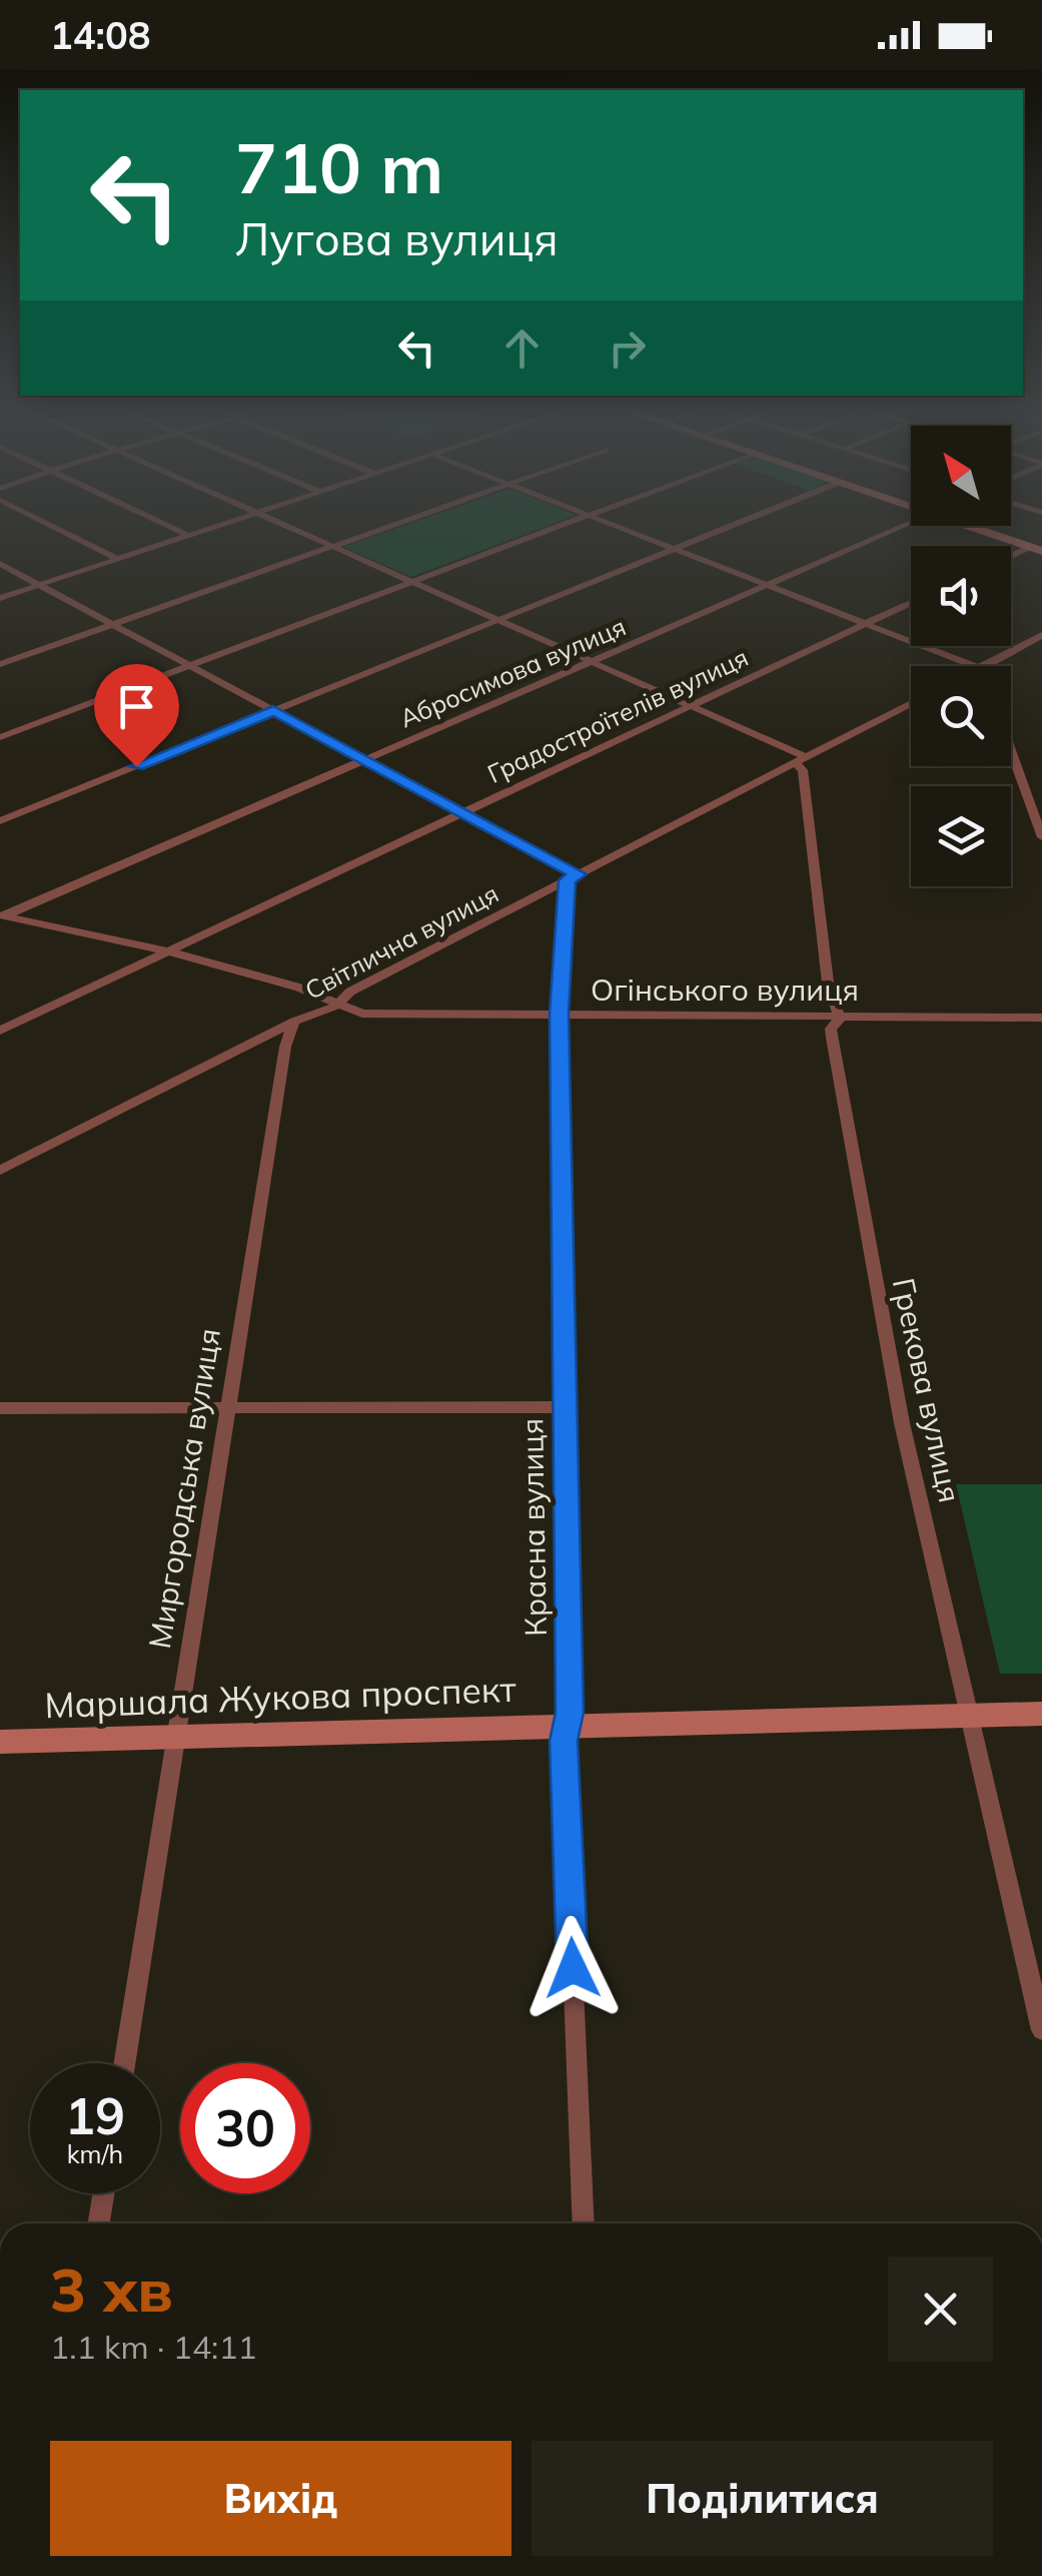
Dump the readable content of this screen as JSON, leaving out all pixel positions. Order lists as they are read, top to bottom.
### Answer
{
  "streets": {
    "street": [
      "Абросимова вулиця",
      "Градостроїтелiв вулиця",
      "Світлична вулиця",
      "Огінського вулиця",
      "Грекова вулиця",
      "Миргородська вулиця",
      "Красна вулиця",
      "Маршала Жукова проспект"
    ]
  },
  "crossings": [
    ["Абросимова вулиця", "Огінського вулиця"],
    ["Градостроїтелiв вулиця", "Огінського вулиця"],
    ["Світлична вулиця", "Огінського вулиця"],
    ["Світлична вулиця", "Грекова вулиця"],
    ["Світлична вулиця", "Миргородська вулиця"],
    ["Світлична вулиця", "Красна вулиця"],
    ["Огінського вулиця", "Грекова вулиця"],
    ["Огінського вулиця", "Красна вулиця"],
    ["Грекова вулиця", "Маршала Жукова проспект"],
    ["Миргородська вулиця", "Маршала Жукова проспект"],
    ["Красна вулиця", "Маршала Жукова проспект"]
  ],
  "north": "top left",
  "page": {
    "status": "14:08",
    "turn": ["710 m", "Лугова вулиця"],
    "speed": "19 km/h",
    "limit": "30",
    "heading": ["3 хв", "1.1 km · 14:11"],
    "buttons": ["Вихід", "Поділитися"]
  }
}
